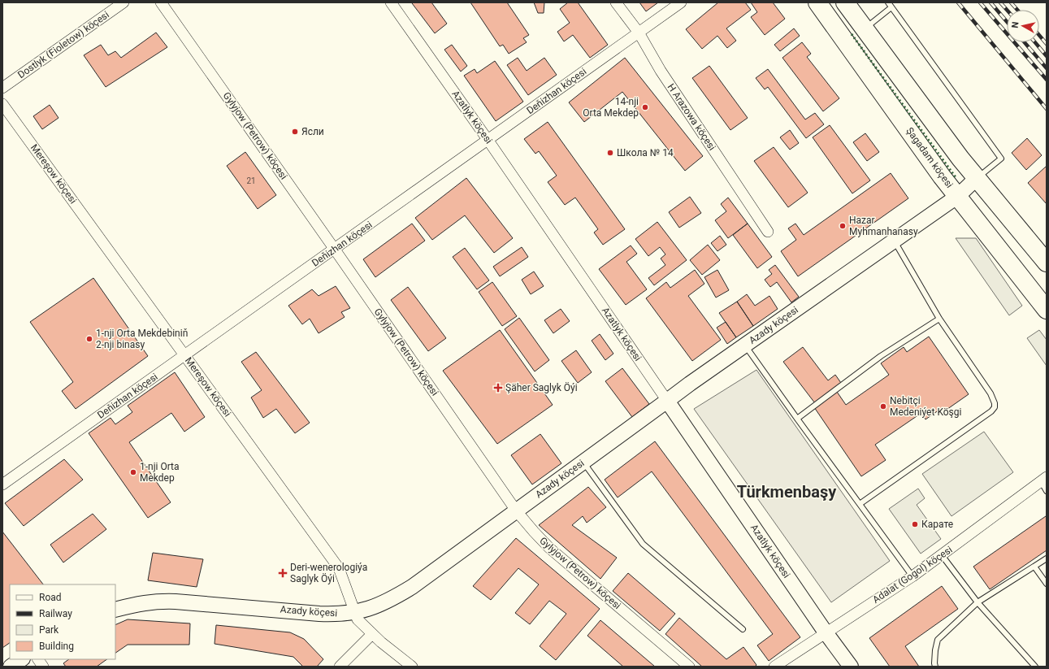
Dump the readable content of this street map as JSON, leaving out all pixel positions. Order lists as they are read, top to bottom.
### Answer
{
  "streets": {
    "highway": ["Şagadam köçesi"],
    "main road": ["Azatlyk köçesi", "Azady köçesi"],
    "street": [
      "Dostlyk (Fioletow) köçesi",
      "Deňizhan köçesi",
      "H Arazowa köçesi",
      "Gylyjow (Petrow) köçesi",
      "Mereşow köçesi",
      "Adalat (Gogol) köçesi"
    ]
  },
  "crossings": [
    ["Deňizhan köçesi", "Azatlyk köçesi"],
    ["Deňizhan köçesi", "H Arazowa köçesi"],
    ["Deňizhan köçesi", "Gylyjow (Petrow) köçesi"],
    ["Deňizhan köçesi", "Mereşow köçesi"],
    ["Azatlyk köçesi", "Azady köçesi"],
    ["Azatlyk köçesi", "Adalat (Gogol) köçesi"],
    ["Gylyjow (Petrow) köçesi", "Azady köçesi"],
    ["Şagadam köçesi", "Azady köçesi"],
    ["Mereşow köçesi", "Azady köçesi"]
  ],
  "districts": ["Türkmenbaşy"],
  "places": {
    "other": [
      "14-nji Orta Mekdep",
      "Ясли",
      "Школа № 14",
      "Hazar Myhmanhanasy",
      "1-nji Orta Mekdebiniň 2-nji binasy",
      "Nebitçi Medeniýet Köşgi",
      "1-nji Orta Mekdep",
      "Карате"
    ],
    "health": ["Şäher Saglyk Öýi", "Deri-wenerologiýa Saglyk Öýi"]
  },
  "house_numbers": ["21"],
  "legend": [
    "Road",
    "Railway",
    "Park",
    "Building"
  ],
  "north": "left"
}
